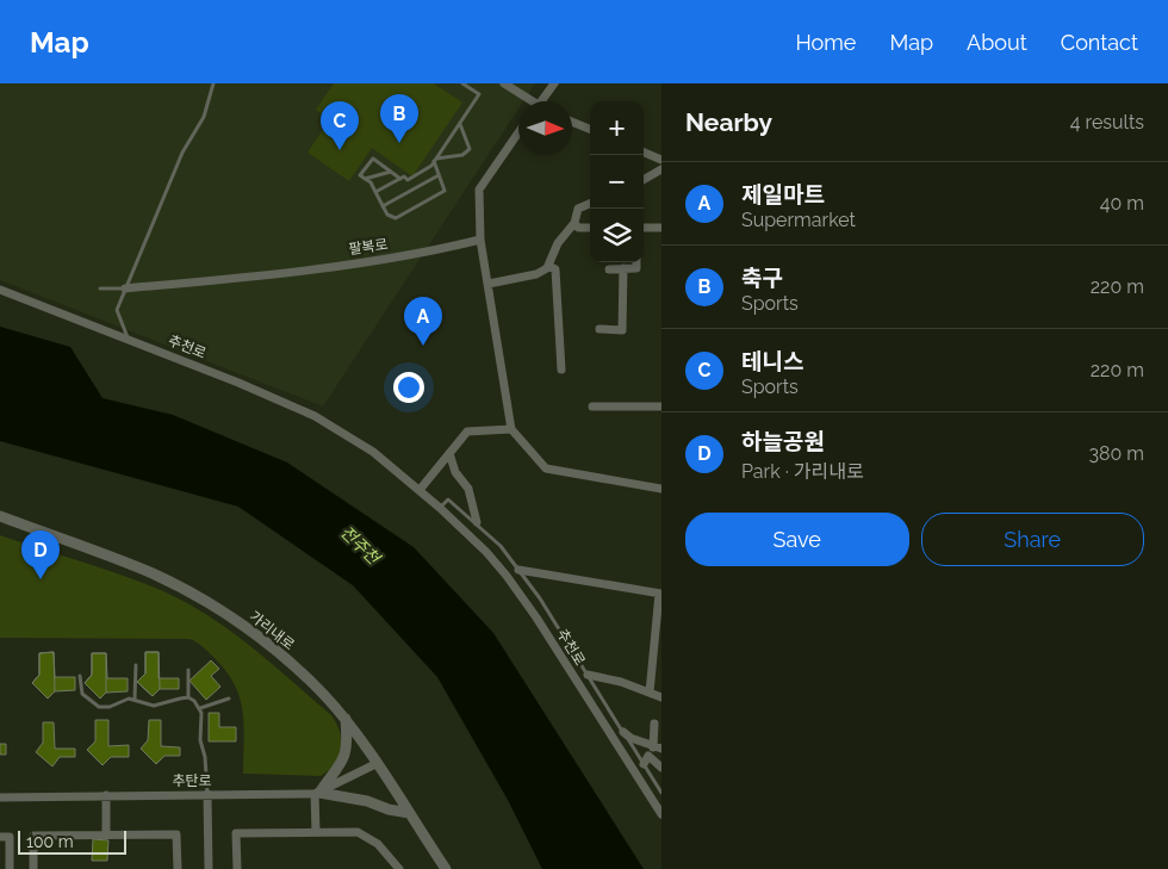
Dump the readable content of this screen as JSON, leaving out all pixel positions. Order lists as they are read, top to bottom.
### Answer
{
  "streets": {
    "street": [
      "팔복로",
      "추천로",
      "가리내로",
      "추탄로"
    ]
  },
  "crossings": [
    ["가리내로", "추탄로"]
  ],
  "water": ["전주천"],
  "scale_bar": "100 m",
  "north": "right",
  "page": {
    "header": "Map",
    "nav": [
      "Home",
      "Map",
      "About",
      "Contact"
    ],
    "heading": ["Nearby", "4 results"],
    "pins": [
      "B",
      "C",
      "A",
      "D"
    ],
    "map_buttons": ["+", "−"],
    "list": [
      {
        "mark": "A",
        "name": "제일마트",
        "note": "Supermarket",
        "value": "40 m"
      },
      {
        "mark": "B",
        "name": "축구",
        "note": "Sports",
        "value": "220 m"
      },
      {
        "mark": "C",
        "name": "테니스",
        "note": "Sports",
        "value": "220 m"
      },
      {
        "mark": "D",
        "name": "하늘공원",
        "note": "Park · 가리내로",
        "value": "380 m"
      }
    ],
    "buttons": ["Save", "Share"],
    "scale": "100 m"
  }
}
